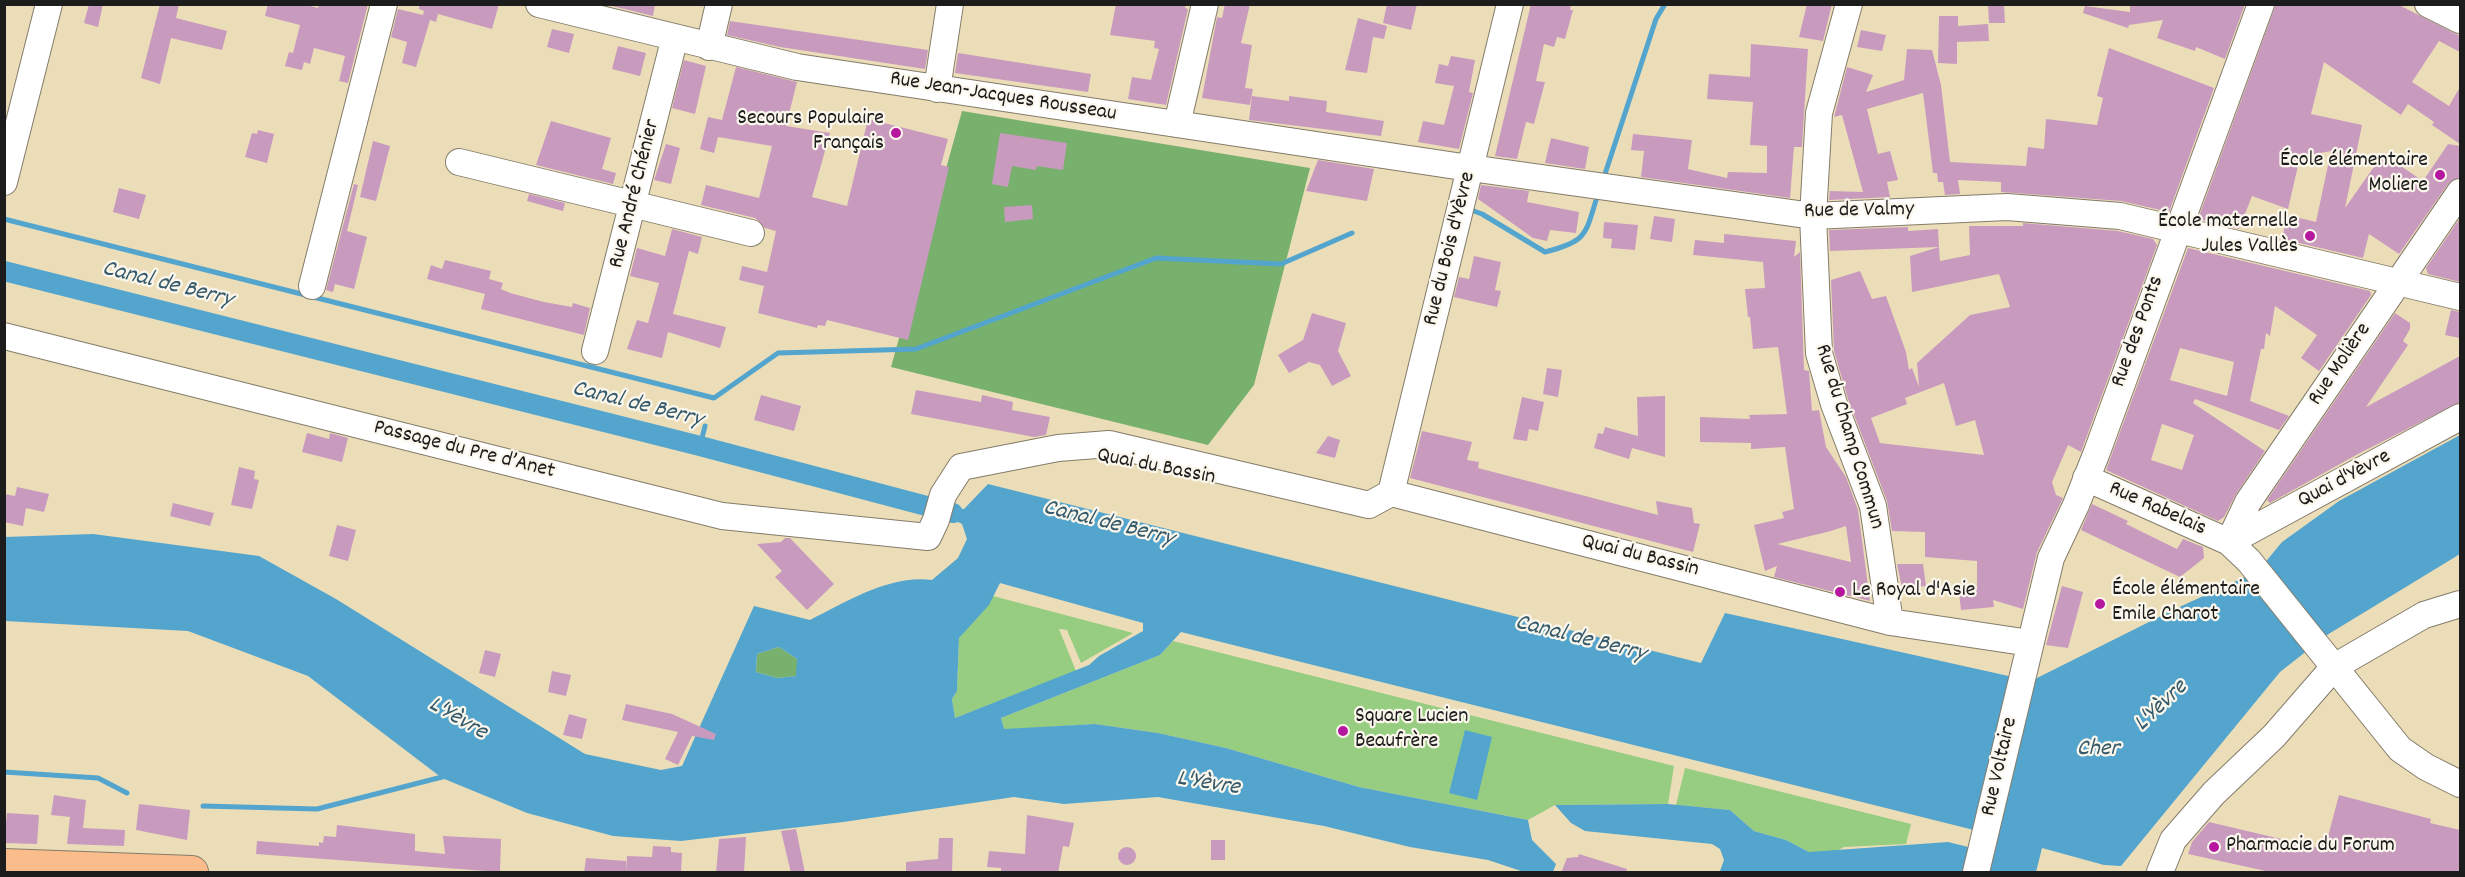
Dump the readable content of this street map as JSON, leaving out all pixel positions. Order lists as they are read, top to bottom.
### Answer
{
  "streets": {
    "street": [
      "Rue Jean-Jacques Rousseau",
      "Rue André Chénier",
      "Rue de Valmy",
      "Rue du Bois d'Yèvre",
      "Rue des Ponts",
      "Rue Molière",
      "Rue du Champ Commun",
      "Passage du Pre d’Anet",
      "Quai du Bassin",
      "Quai d'Yèvre",
      "Rue Rabelais",
      "Rue Voltaire"
    ]
  },
  "crossings": [
    ["Rue Jean-Jacques Rousseau", "Rue André Chénier"],
    ["Rue Jean-Jacques Rousseau", "Rue de Valmy"],
    ["Rue Jean-Jacques Rousseau", "Rue du Bois d'Yèvre"],
    ["Rue de Valmy", "Rue du Bois d'Yèvre"],
    ["Rue de Valmy", "Rue des Ponts"],
    ["Rue de Valmy", "Rue Molière"],
    ["Rue de Valmy", "Rue du Champ Commun"],
    ["Rue du Bois d'Yèvre", "Quai du Bassin"],
    ["Rue des Ponts", "Quai du Bassin"],
    ["Rue des Ponts", "Rue Rabelais"],
    ["Rue des Ponts", "Rue Voltaire"],
    ["Rue Molière", "Quai d'Yèvre"],
    ["Rue Molière", "Rue Rabelais"],
    ["Rue du Champ Commun", "Quai du Bassin"],
    ["Passage du Pre d’Anet", "Quai du Bassin"],
    ["Quai du Bassin", "Rue Voltaire"],
    ["Quai d'Yèvre", "Rue Rabelais"]
  ],
  "water": ["Canal de Berry", "L'Yèvre", "Cher"],
  "places": [
    "Secours Populaire Français",
    "École élémentaire Moliere",
    "École maternelle Jules Vallès",
    "Le Royal d'Asie",
    "École élémentaire Emile Charot",
    "Square Lucien Beaufrère",
    "Pharmacie du Forum"
  ]
}
